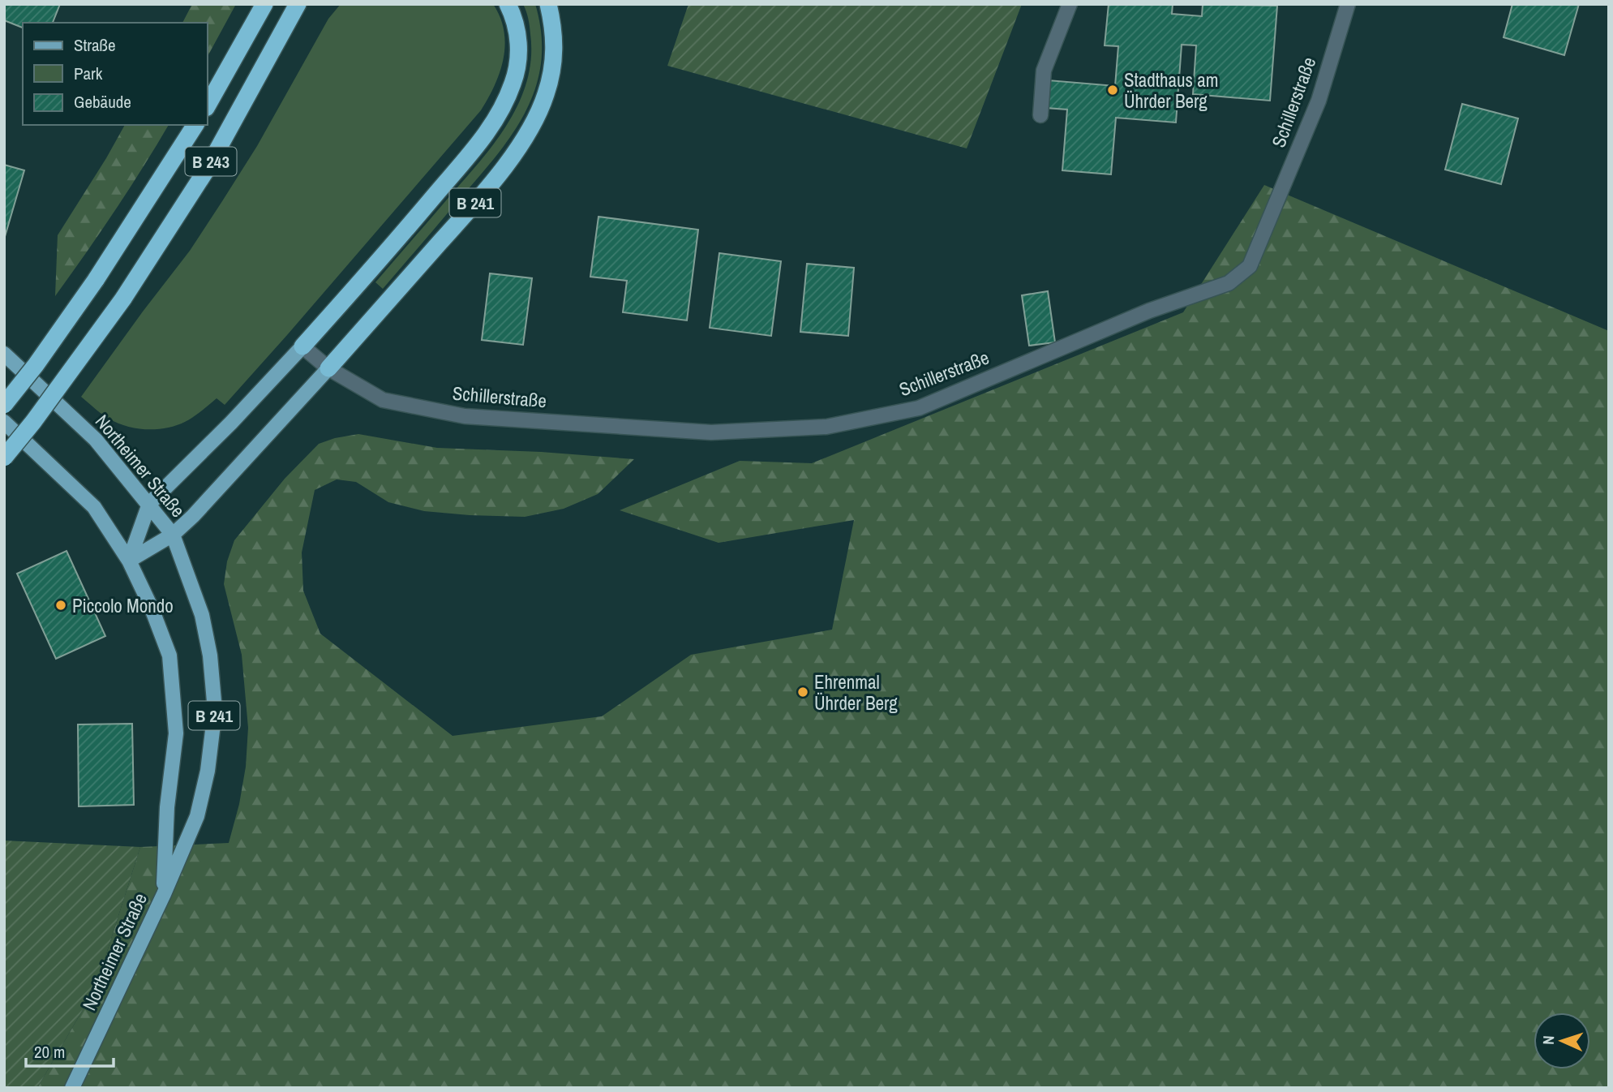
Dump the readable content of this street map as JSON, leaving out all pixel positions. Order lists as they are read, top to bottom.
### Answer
{
  "streets": {
    "highway": ["B 243", "B 241"],
    "main road": ["Northeimer Straße"],
    "street": ["Schillerstraße"]
  },
  "crossings": [
    ["Schillerstraße", "B 241"],
    ["B 241", "Northeimer Straße"]
  ],
  "places": ["Stadthaus am Ührder Berg", "Piccolo Mondo", "Ehrenmal Ührder Berg"],
  "legend": ["Straße", "Park", "Gebäude"],
  "scale_bar": "20 m",
  "north": "left"
}
